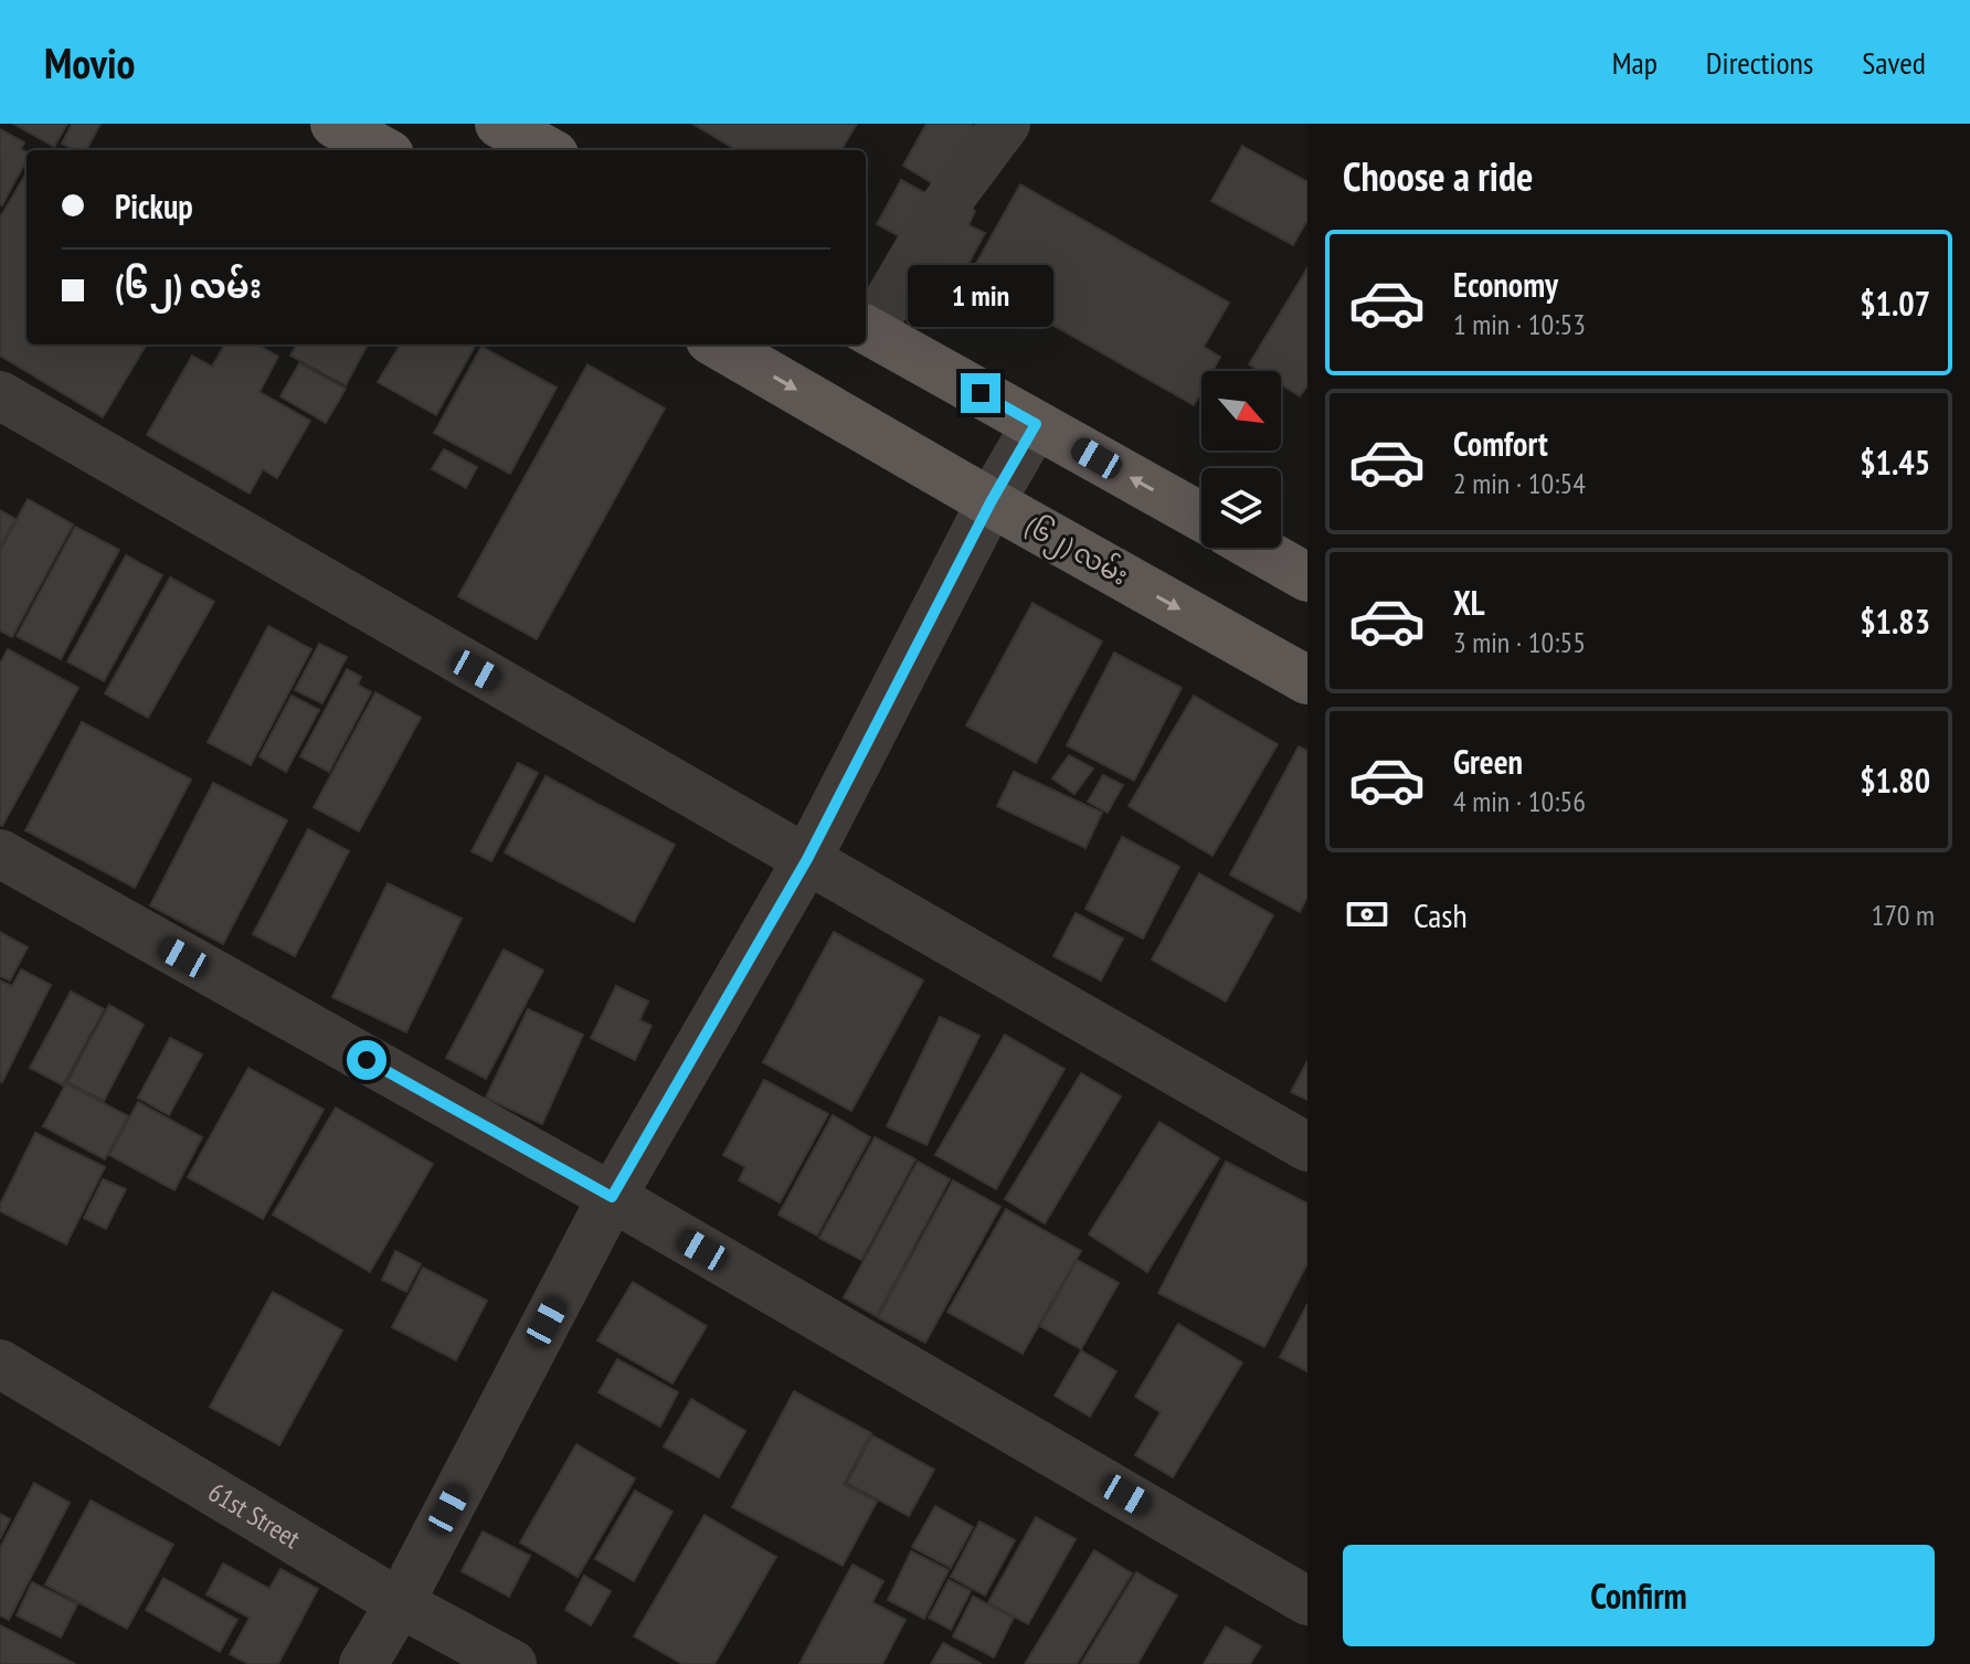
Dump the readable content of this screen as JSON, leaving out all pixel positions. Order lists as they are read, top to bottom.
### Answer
{
  "streets": {
    "main road": ["(၆၂) လမ်း"],
    "street": ["61st Street"]
  },
  "north": "bottom right",
  "page": {
    "header": "Movio",
    "nav": ["Map", "Directions", "Saved"],
    "heading": "Choose a ride",
    "banner": ["Pickup", "(၆၂) လမ်း"],
    "list": [
      {
        "name": "Economy",
        "note": "1 min · 10:53",
        "value": "$1.07"
      },
      {
        "name": "Comfort",
        "note": "2 min · 10:54",
        "value": "$1.45"
      },
      {
        "name": "XL",
        "note": "3 min · 10:55",
        "value": "$1.83"
      },
      {
        "name": "Green",
        "note": "4 min · 10:56",
        "value": "$1.80"
      }
    ],
    "bubble": "1 min",
    "pay": ["Cash", "170 m"],
    "buttons": "Confirm"
  }
}
